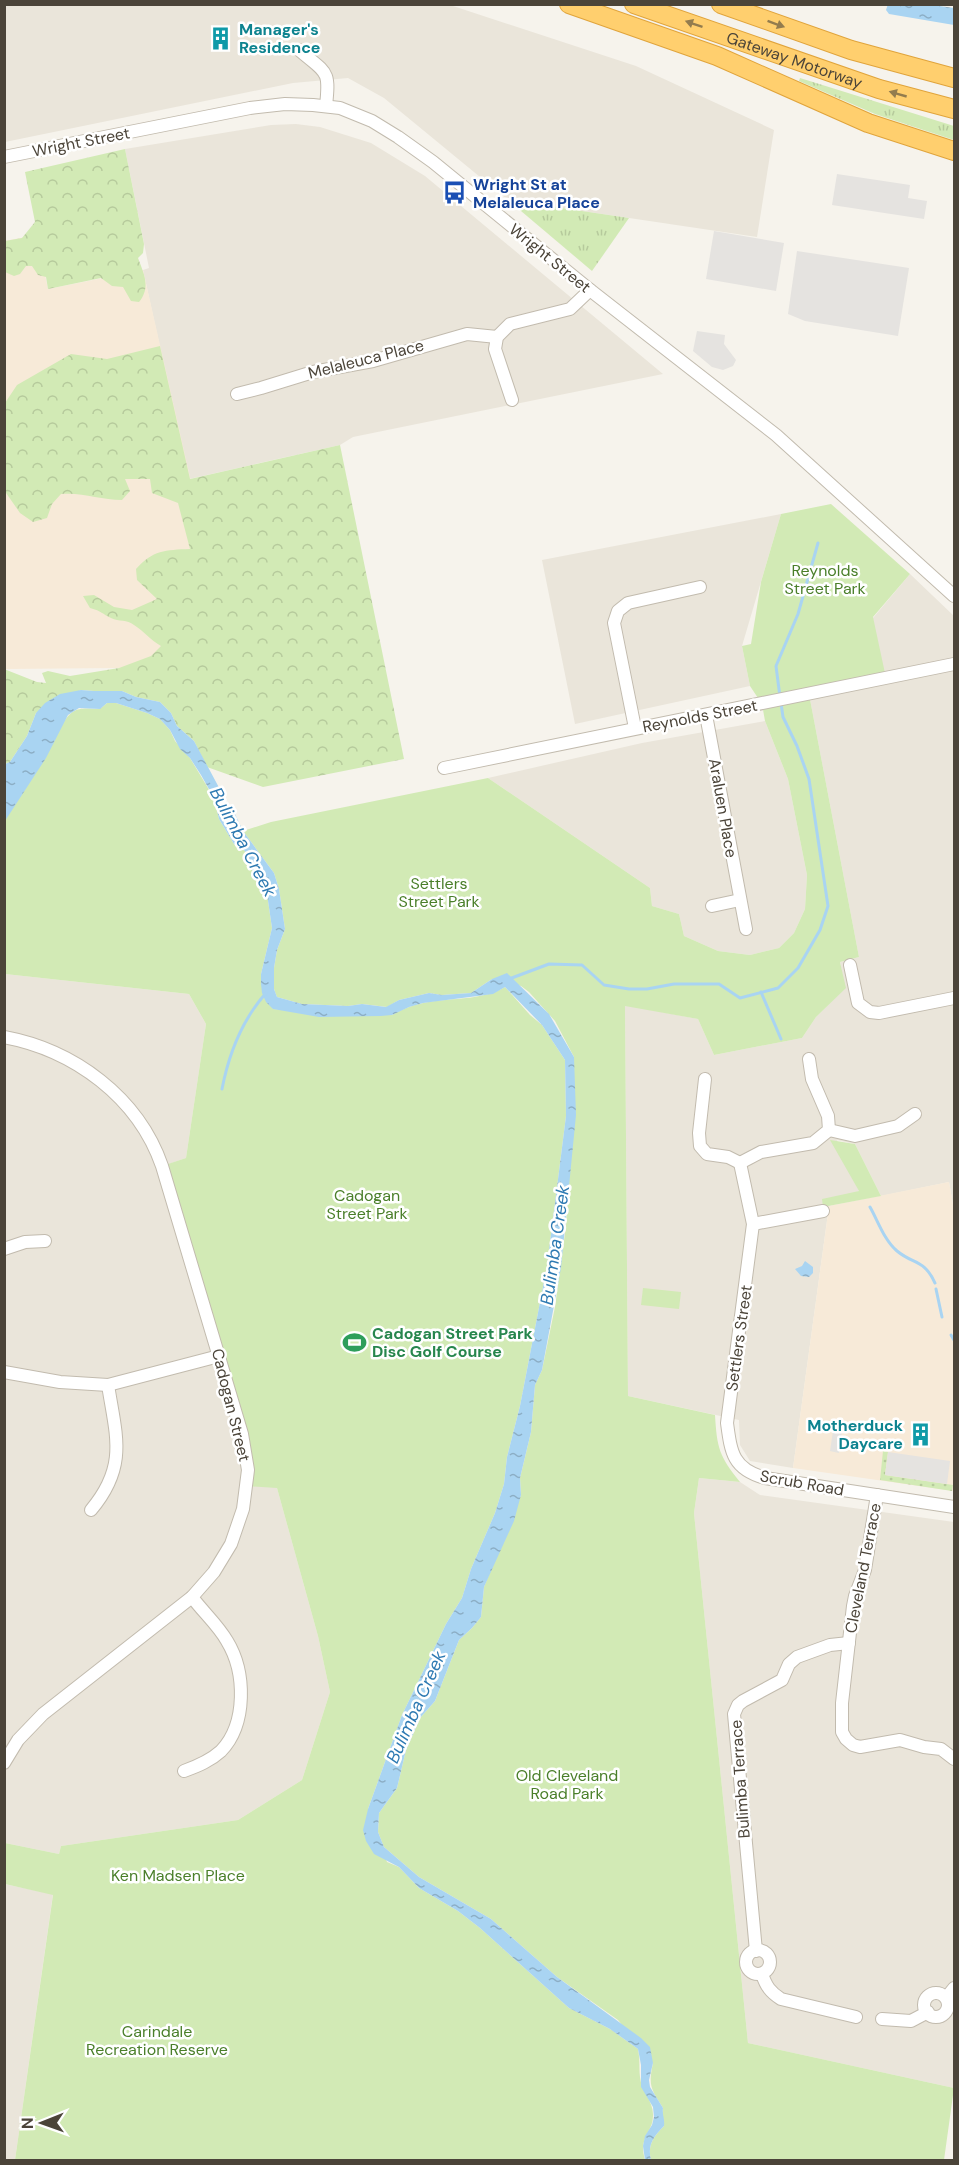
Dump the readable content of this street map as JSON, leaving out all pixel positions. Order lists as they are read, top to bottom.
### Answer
{
  "streets": {
    "highway": ["Gateway Motorway"],
    "street": [
      "Wright Street",
      "Melaleuca Place",
      "Reynolds Street",
      "Araluen Place",
      "Settlers Street",
      "Cadogan Street",
      "Scrub Road",
      "Cleveland Terrace",
      "Bulimba Terrace"
    ]
  },
  "crossings": [
    ["Reynolds Street", "Araluen Place"],
    ["Settlers Street", "Scrub Road"],
    ["Scrub Road", "Cleveland Terrace"],
    ["Cleveland Terrace", "Bulimba Terrace"]
  ],
  "water": ["Bulimba Creek"],
  "parks": [
    "Reynolds Street Park",
    "Settlers Street Park",
    "Cadogan Street Park",
    "Old Cleveland Road Park",
    "Ken Madsen Place",
    "Carindale Recreation Reserve"
  ],
  "places": {
    "building": ["Manager's Residence", "Motherduck Daycare"],
    "bus stop": ["Wright St at Melaleuca Place"],
    "sports": ["Cadogan Street Park Disc Golf Course"]
  },
  "north": "left"
}
